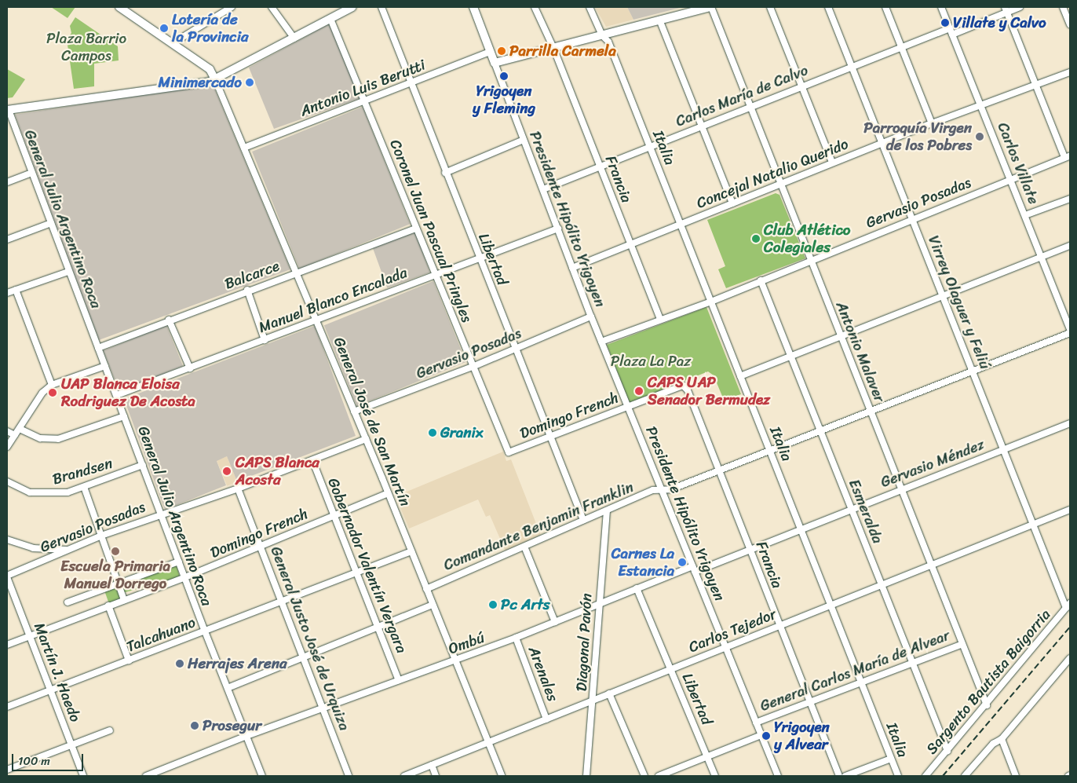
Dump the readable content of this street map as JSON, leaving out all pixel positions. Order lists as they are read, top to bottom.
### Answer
{
  "streets": {
    "street": [
      "Antonio Luis Berutti",
      "Carlos María de Calvo",
      "Italia",
      "Carlos Villate",
      "Concejal Natalio Querido",
      "Francia",
      "Gervasio Posadas",
      "General Julio Argentino Roca",
      "Presidente Hipólito Yrigoyen",
      "Coronel Juan Pascual Pringles",
      "Libertad",
      "Balcarce",
      "Manuel Blanco Encalada",
      "Virrey Olaguer y Feliú",
      "Antonio Malaver",
      "Domingo French",
      "General José de San Martín",
      "Gervasio Méndez",
      "Brandsen",
      "Esmeralda",
      "Comandante Benjamin Franklin",
      "Gobernador Valentín Vergara",
      "Carlos Tejedor",
      "Talcahuano",
      "General Justo José de Urquiza",
      "Diagonal Pavón",
      "Ombú",
      "General Carlos María de Alvear",
      "Martín J. Haedo",
      "Arenales",
      "Sargento Bautista Baigorria"
    ]
  },
  "crossings": [
    ["Antonio Luis Berutti", "Coronel Juan Pascual Pringles"],
    ["Antonio Luis Berutti", "Libertad"],
    ["Antonio Luis Berutti", "General José de San Martín"],
    ["Carlos María de Calvo", "Italia"],
    ["Carlos María de Calvo", "Carlos Villate"],
    ["Carlos María de Calvo", "Francia"],
    ["Carlos María de Calvo", "Presidente Hipólito Yrigoyen"],
    ["Carlos María de Calvo", "Virrey Olaguer y Feliú"],
    ["Carlos María de Calvo", "Antonio Malaver"],
    ["Italia", "Concejal Natalio Querido"],
    ["Italia", "Gervasio Posadas"],
    ["Italia", "Gervasio Méndez"],
    ["Italia", "Comandante Benjamin Franklin"],
    ["Italia", "Carlos Tejedor"],
    ["Italia", "General Carlos María de Alvear"],
    ["Carlos Villate", "Concejal Natalio Querido"],
    ["Carlos Villate", "Gervasio Posadas"],
    ["Concejal Natalio Querido", "Francia"],
    ["Concejal Natalio Querido", "Presidente Hipólito Yrigoyen"],
    ["Concejal Natalio Querido", "Virrey Olaguer y Feliú"],
    ["Concejal Natalio Querido", "Antonio Malaver"],
    ["Francia", "Gervasio Posadas"],
    ["Francia", "Domingo French"],
    ["Francia", "Gervasio Méndez"],
    ["Francia", "Comandante Benjamin Franklin"],
    ["Francia", "Carlos Tejedor"],
    ["Francia", "General Carlos María de Alvear"],
    ["Gervasio Posadas", "General Julio Argentino Roca"],
    ["Gervasio Posadas", "Presidente Hipólito Yrigoyen"],
    ["Gervasio Posadas", "Coronel Juan Pascual Pringles"],
    ["Gervasio Posadas", "Libertad"],
    ["Gervasio Posadas", "Virrey Olaguer y Feliú"],
    ["Gervasio Posadas", "Antonio Malaver"],
    ["Gervasio Posadas", "General José de San Martín"],
    ["Gervasio Posadas", "Esmeralda"],
    ["Gervasio Posadas", "Gobernador Valentín Vergara"],
    ["Gervasio Posadas", "General Justo José de Urquiza"],
    ["Gervasio Posadas", "Martín J. Haedo"],
    ["General Julio Argentino Roca", "Balcarce"],
    ["General Julio Argentino Roca", "Manuel Blanco Encalada"],
    ["General Julio Argentino Roca", "Domingo French"],
    ["General Julio Argentino Roca", "Brandsen"],
    ["General Julio Argentino Roca", "Talcahuano"],
    ["General Julio Argentino Roca", "Ombú"],
    ["Presidente Hipólito Yrigoyen", "Manuel Blanco Encalada"],
    ["Presidente Hipólito Yrigoyen", "Domingo French"],
    ["Presidente Hipólito Yrigoyen", "Gervasio Méndez"],
    ["Presidente Hipólito Yrigoyen", "Comandante Benjamin Franklin"],
    ["Presidente Hipólito Yrigoyen", "Carlos Tejedor"],
    ["Presidente Hipólito Yrigoyen", "Ombú"],
    ["Presidente Hipólito Yrigoyen", "General Carlos María de Alvear"],
    ["Coronel Juan Pascual Pringles", "Balcarce"],
    ["Coronel Juan Pascual Pringles", "Manuel Blanco Encalada"],
    ["Coronel Juan Pascual Pringles", "Domingo French"],
    ["Libertad", "Manuel Blanco Encalada"],
    ["Libertad", "Domingo French"],
    ["Libertad", "Comandante Benjamin Franklin"],
    ["Libertad", "Carlos Tejedor"],
    ["Libertad", "Ombú"],
    ["Libertad", "General Carlos María de Alvear"],
    ["Balcarce", "General José de San Martín"],
    ["Manuel Blanco Encalada", "General José de San Martín"],
    ["Virrey Olaguer y Feliú", "Gervasio Méndez"],
    ["Virrey Olaguer y Feliú", "Comandante Benjamin Franklin"],
    ["Virrey Olaguer y Feliú", "Carlos Tejedor"],
    ["Virrey Olaguer y Feliú", "Sargento Bautista Baigorria"],
    ["Antonio Malaver", "Gervasio Méndez"],
    ["Antonio Malaver", "Comandante Benjamin Franklin"],
    ["Antonio Malaver", "Carlos Tejedor"],
    ["Antonio Malaver", "General Carlos María de Alvear"],
    ["Antonio Malaver", "Sargento Bautista Baigorria"],
    ["Domingo French", "General José de San Martín"],
    ["Domingo French", "Gobernador Valentín Vergara"],
    ["Domingo French", "General Justo José de Urquiza"],
    ["Domingo French", "Martín J. Haedo"],
    ["General José de San Martín", "Comandante Benjamin Franklin"],
    ["General José de San Martín", "Carlos Tejedor"],
    ["General José de San Martín", "Talcahuano"],
    ["General José de San Martín", "Ombú"],
    ["Gervasio Méndez", "Esmeralda"],
    ["Gervasio Méndez", "Ombú"],
    ["Esmeralda", "Comandante Benjamin Franklin"],
    ["Esmeralda", "Carlos Tejedor"],
    ["Esmeralda", "General Carlos María de Alvear"],
    ["Esmeralda", "Sargento Bautista Baigorria"],
    ["Comandante Benjamin Franklin", "Diagonal Pavón"],
    ["Gobernador Valentín Vergara", "Talcahuano"],
    ["Gobernador Valentín Vergara", "Ombú"],
    ["Carlos Tejedor", "Diagonal Pavón"],
    ["Carlos Tejedor", "Arenales"],
    ["Talcahuano", "General Justo José de Urquiza"],
    ["Talcahuano", "Martín J. Haedo"],
    ["General Justo José de Urquiza", "Ombú"],
    ["Diagonal Pavón", "Ombú"],
    ["Ombú", "Arenales"]
  ],
  "parks": ["Plaza Barrio Campos", "Plaza La Paz"],
  "places": [
    "Villate y Calvo",
    "Lotería de la Provincia",
    "Parrilla Carmela",
    "Yrigoyen y Fleming",
    "Minimercado",
    "Parroquía Virgen de los Pobres",
    "Club Atlético Colegiales",
    "CAPS UAP Senador Bermudez",
    "UAP Blanca Eloisa Rodriguez De Acosta",
    "Granix",
    "CAPS Blanca Acosta",
    "Escuela Primaria Manuel Dorrego",
    "Carnes La Estancia",
    "Pc Arts",
    "Herrajes Arena",
    "Prosegur",
    "Yrigoyen y Alvear"
  ],
  "scale_bar": "100 m"
}
